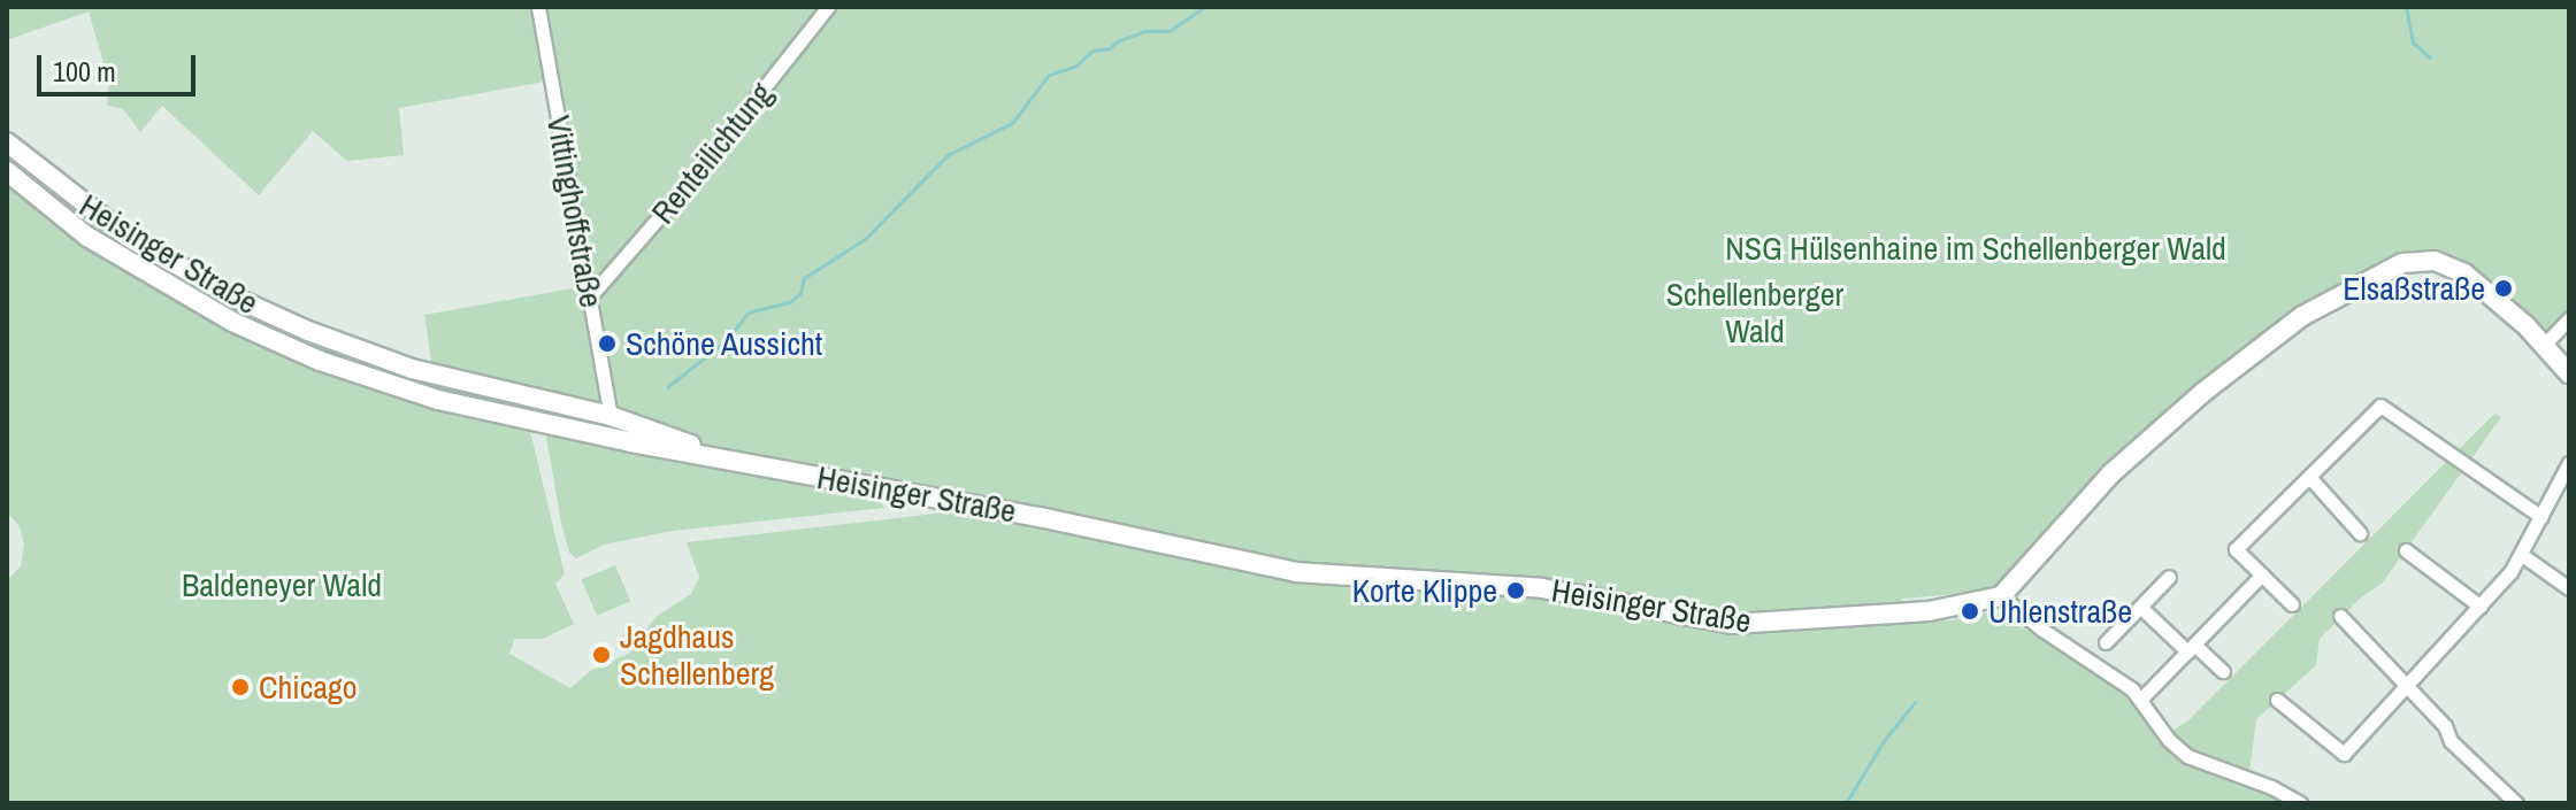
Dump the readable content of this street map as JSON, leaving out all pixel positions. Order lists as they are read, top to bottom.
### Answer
{
  "streets": {
    "main road": ["Heisinger Straße"],
    "street": ["Renteilichtung", "Vittinghoffstraße"]
  },
  "crossings": [
    ["Renteilichtung", "Vittinghoffstraße"],
    ["Vittinghoffstraße", "Heisinger Straße"]
  ],
  "parks": ["NSG Hülsenhaine im Schellenberger Wald", "Schellenberger Wald", "Baldeneyer Wald"],
  "places": [
    "Elsaßstraße",
    "Schöne Aussicht",
    "Korte Klippe",
    "Uhlenstraße",
    "Jagdhaus Schellenberg",
    "Chicago"
  ],
  "scale_bar": "100 m"
}
